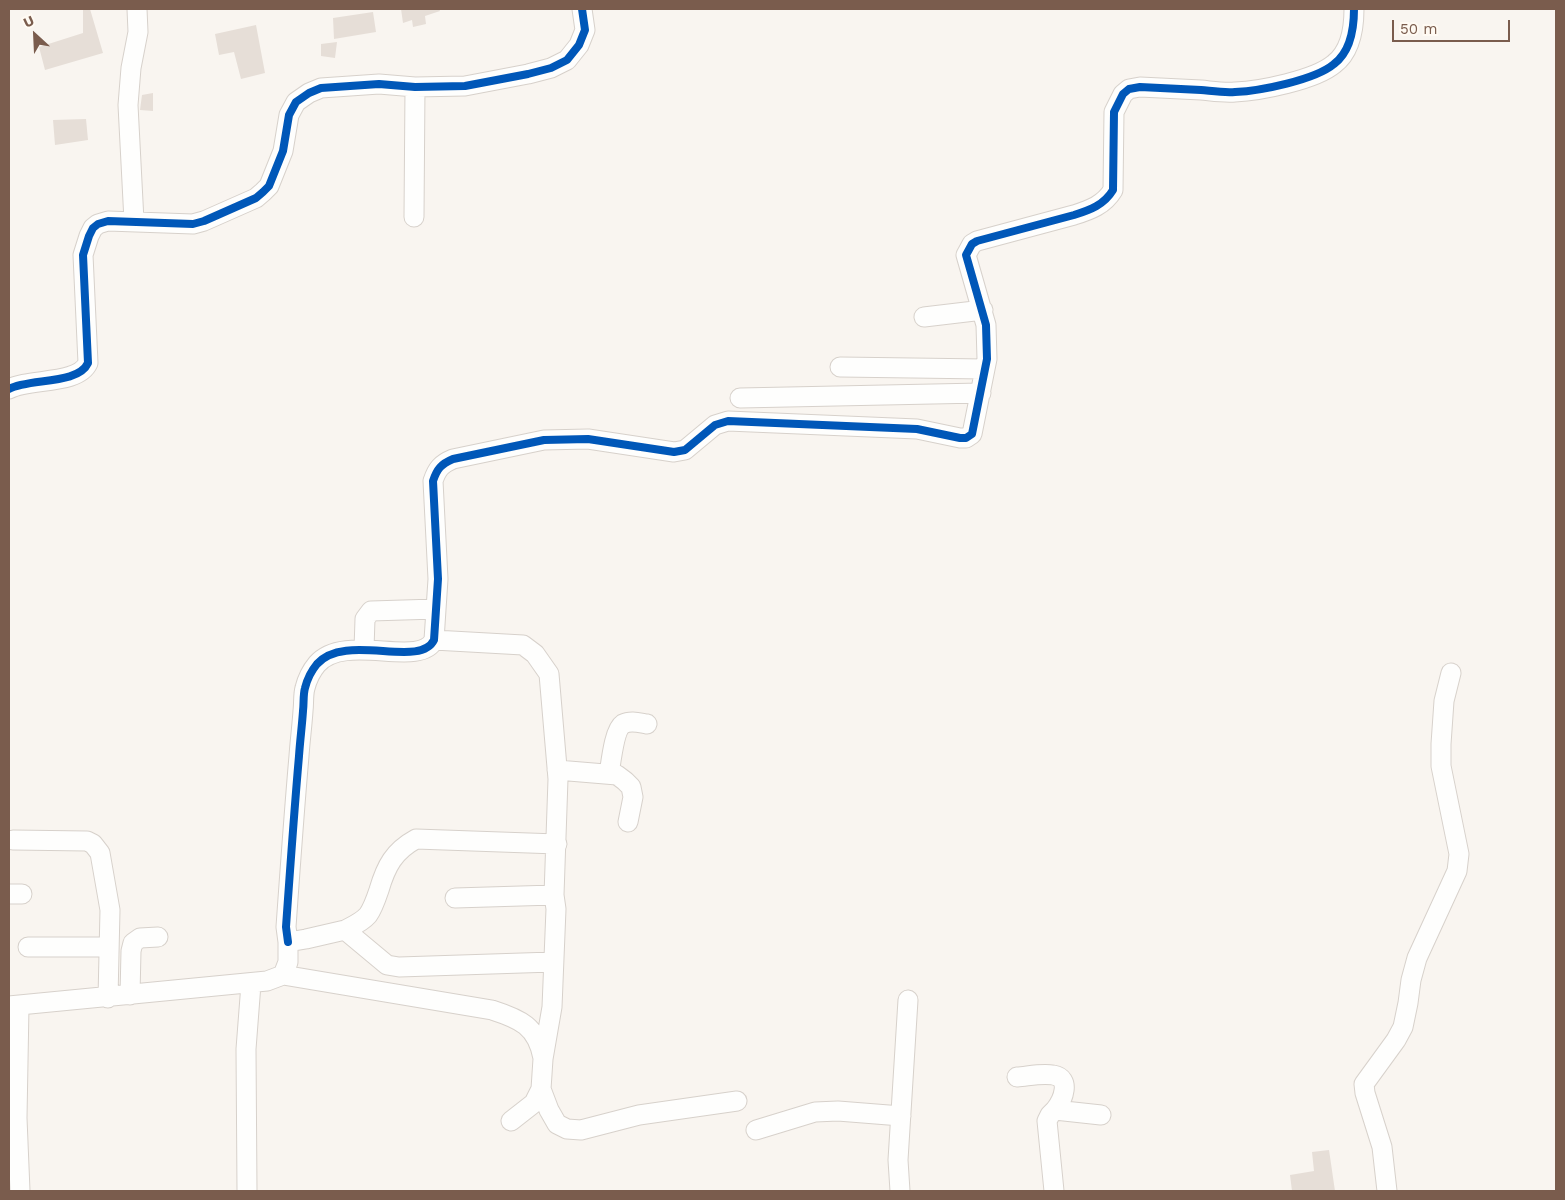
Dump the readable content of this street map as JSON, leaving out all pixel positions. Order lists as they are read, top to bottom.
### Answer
{
  "scale_bar": "50 m",
  "north": "top left"
}
